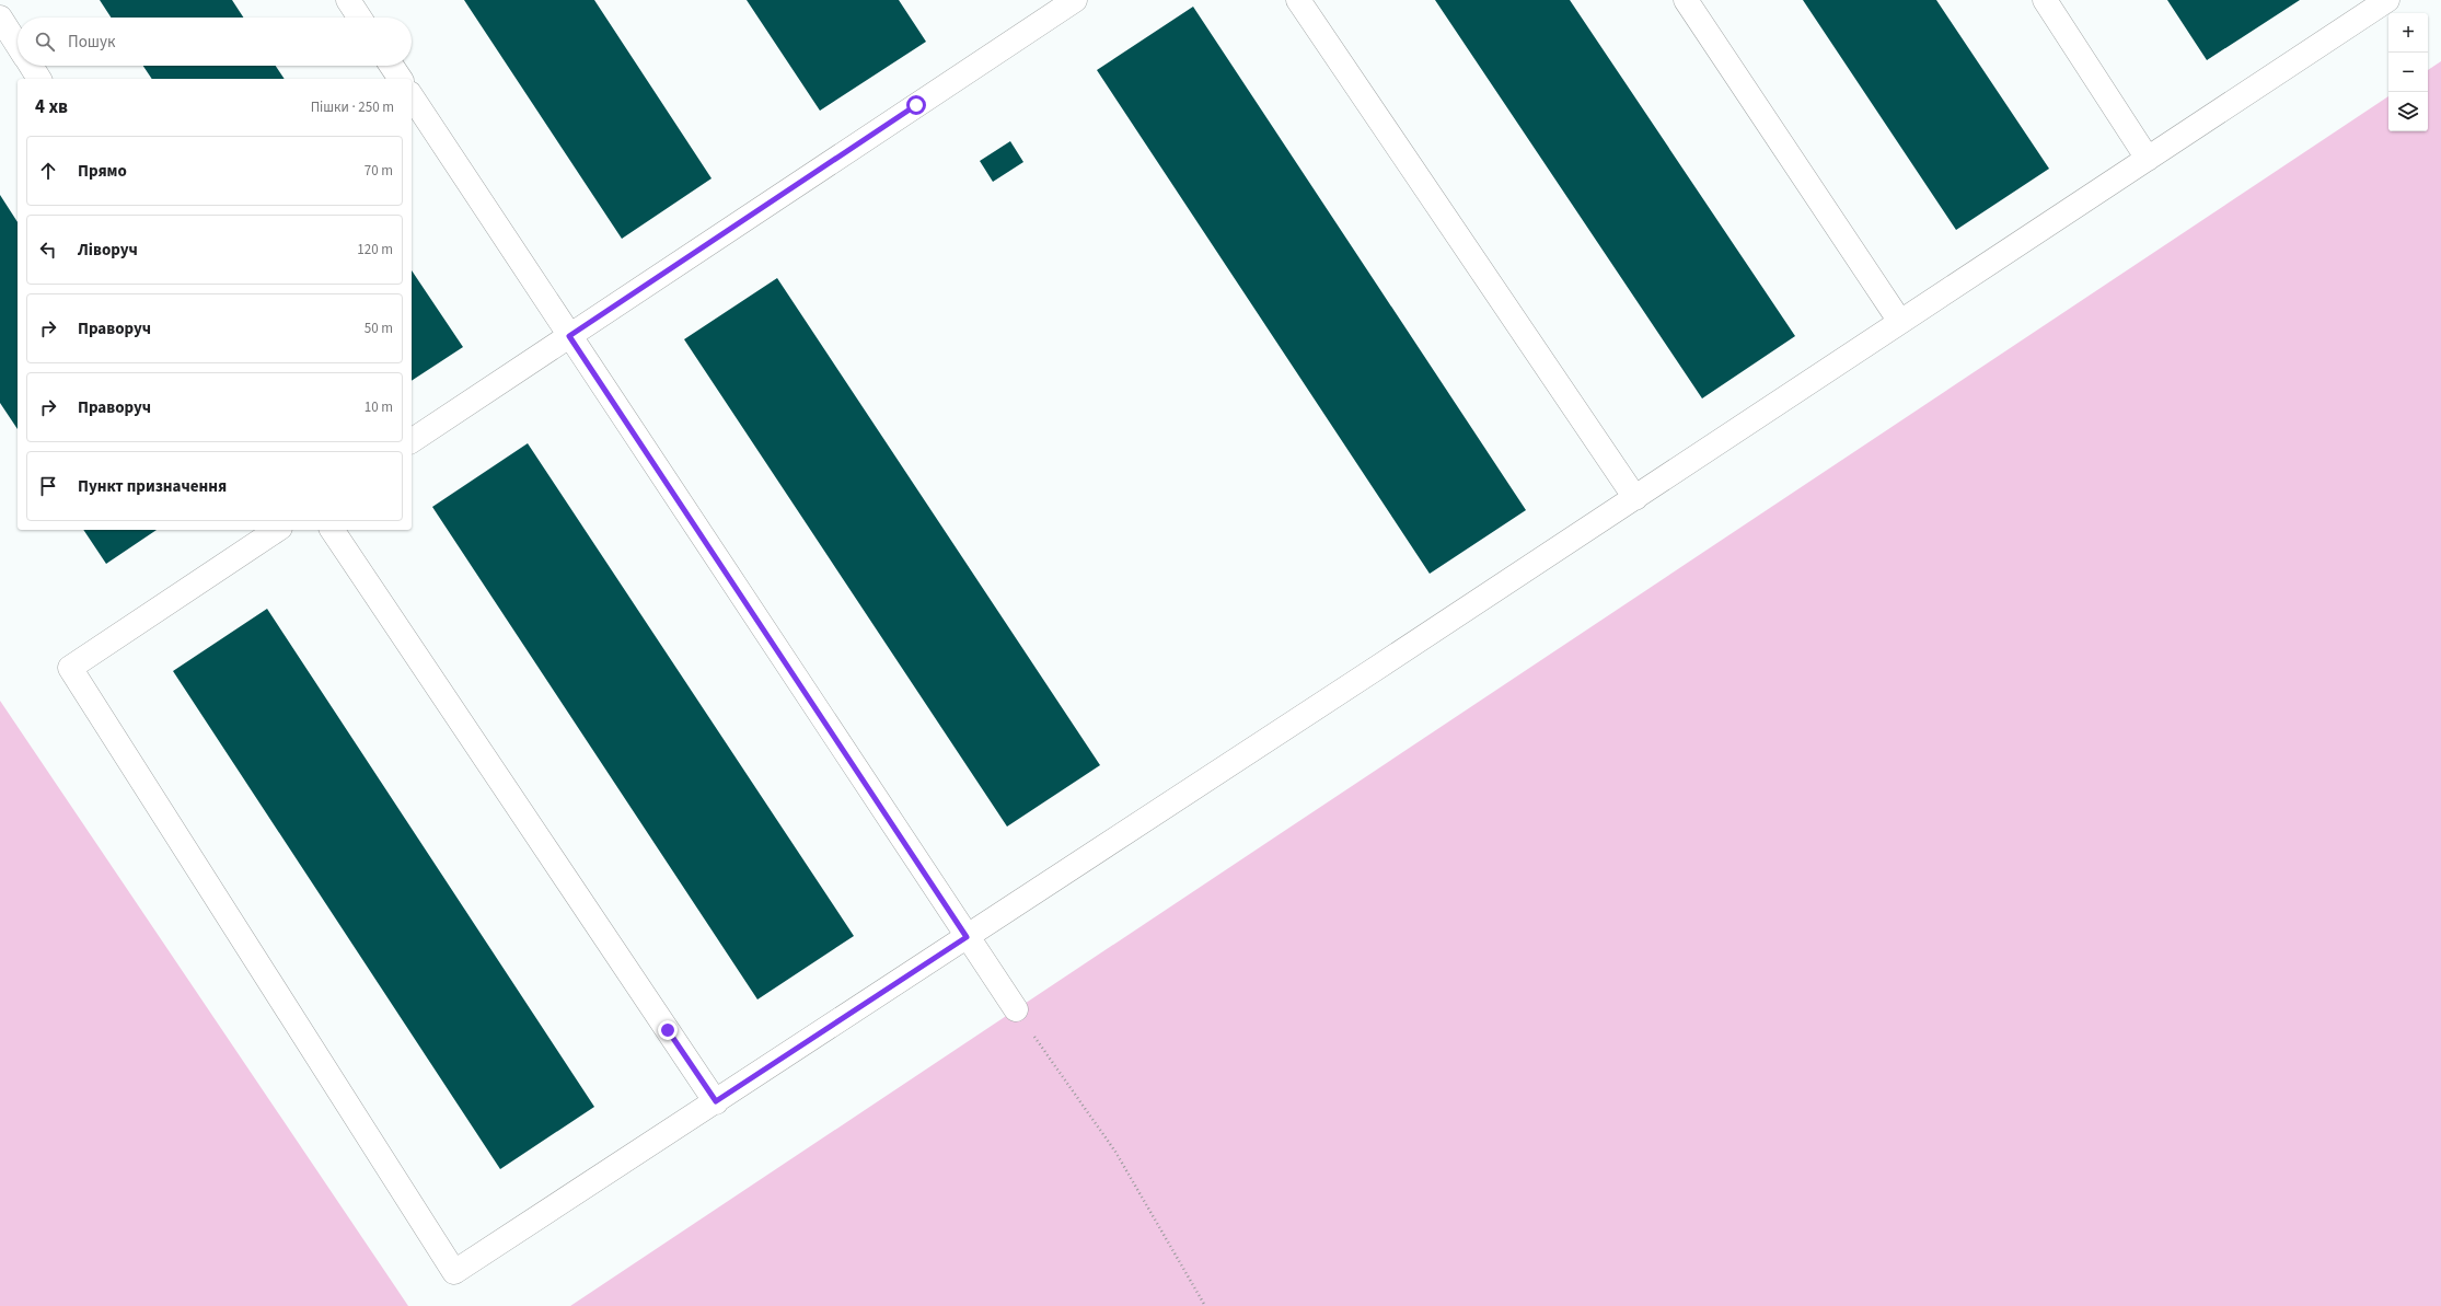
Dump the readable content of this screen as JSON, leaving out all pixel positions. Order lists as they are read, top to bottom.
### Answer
{
  "page": {
    "map_buttons": ["+", "−"],
    "search": "Пошук",
    "heading": ["4 хв", "Пішки · 250 m"],
    "list": [
      ["Прямо", "70 m"],
      ["Ліворуч", "120 m"],
      ["Праворуч", "50 m"],
      ["Праворуч", "10 m"],
      "Пункт призначення"
    ]
  }
}
